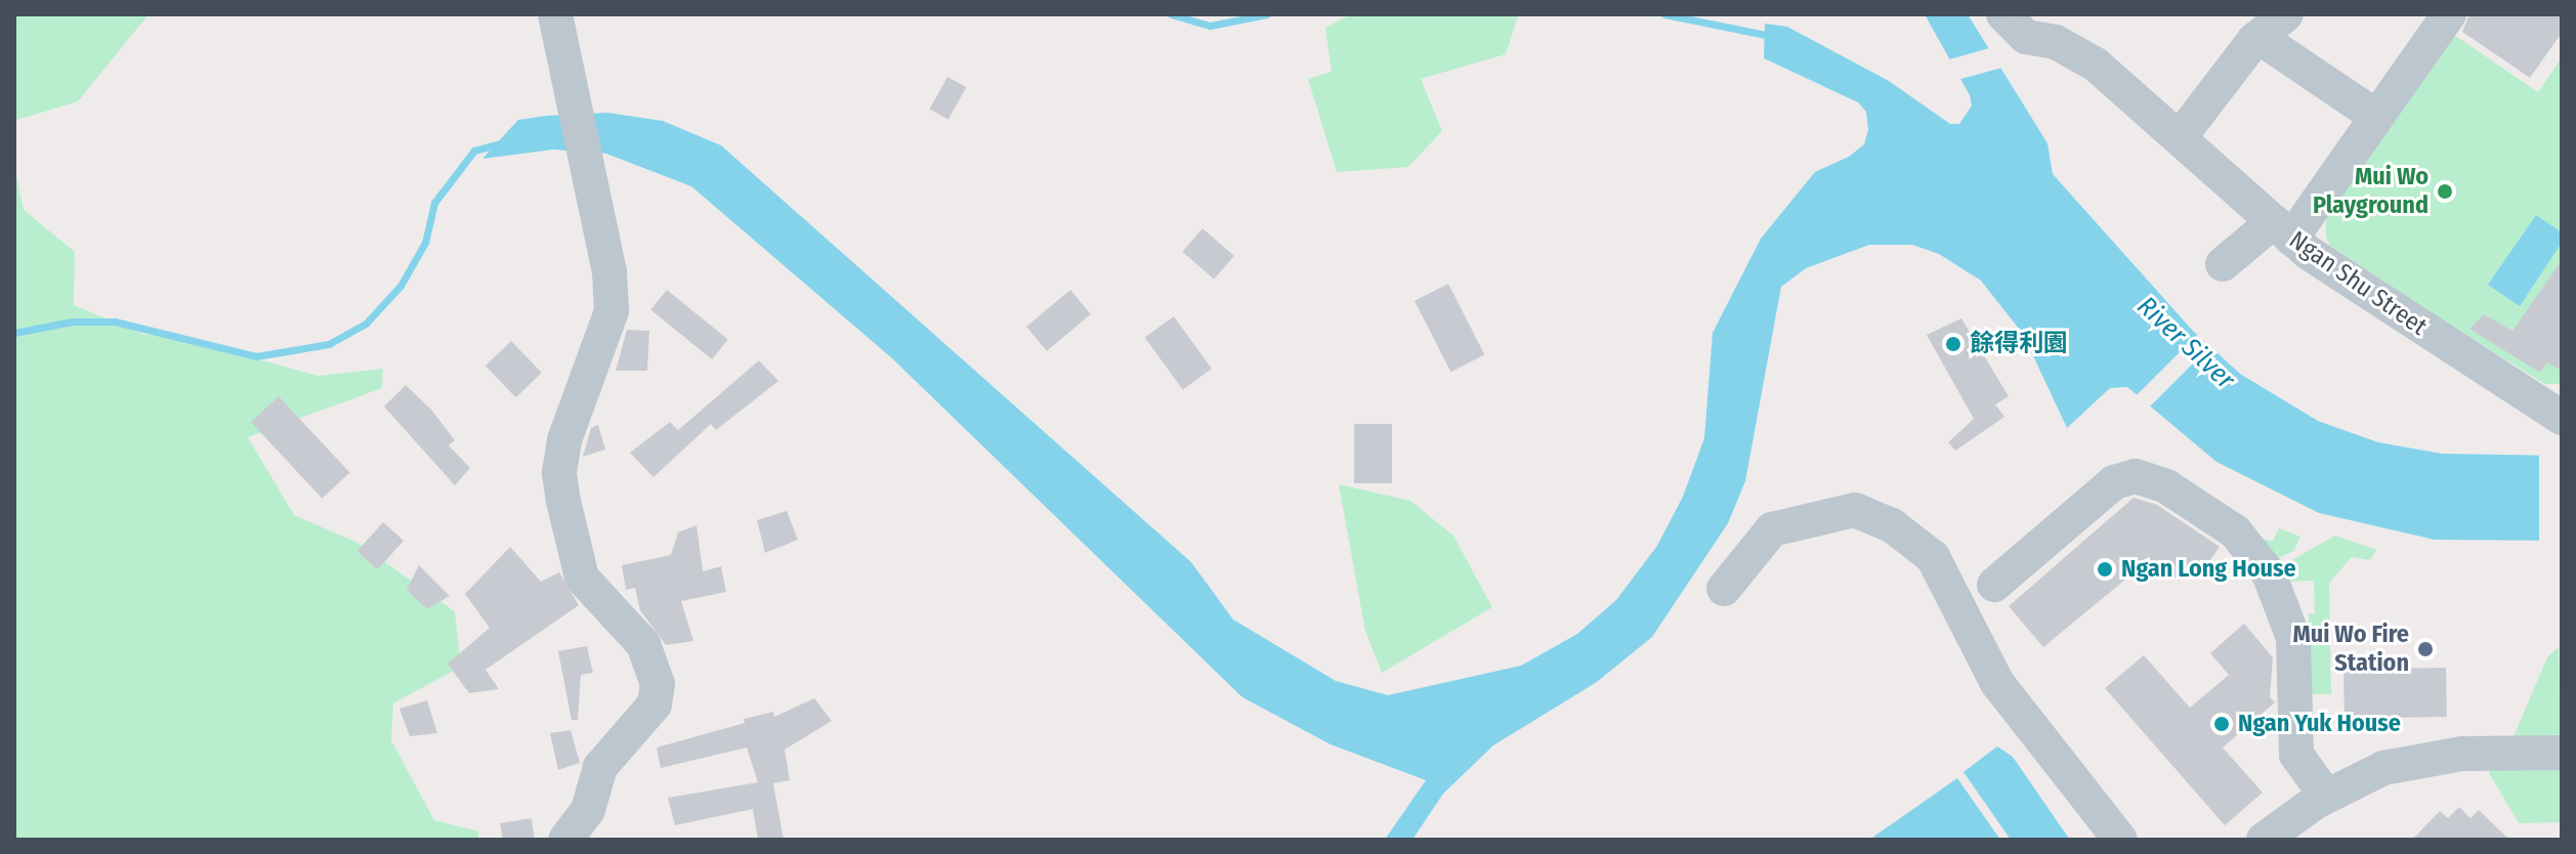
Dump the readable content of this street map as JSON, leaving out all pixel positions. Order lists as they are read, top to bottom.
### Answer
{
  "streets": {
    "street": ["Ngan Shu Street"]
  },
  "water": ["River Silver"],
  "places": [
    "Mui Wo Playground",
    "餘得利園",
    "Ngan Long House",
    "Mui Wo Fire Station",
    "Ngan Yuk House"
  ]
}
